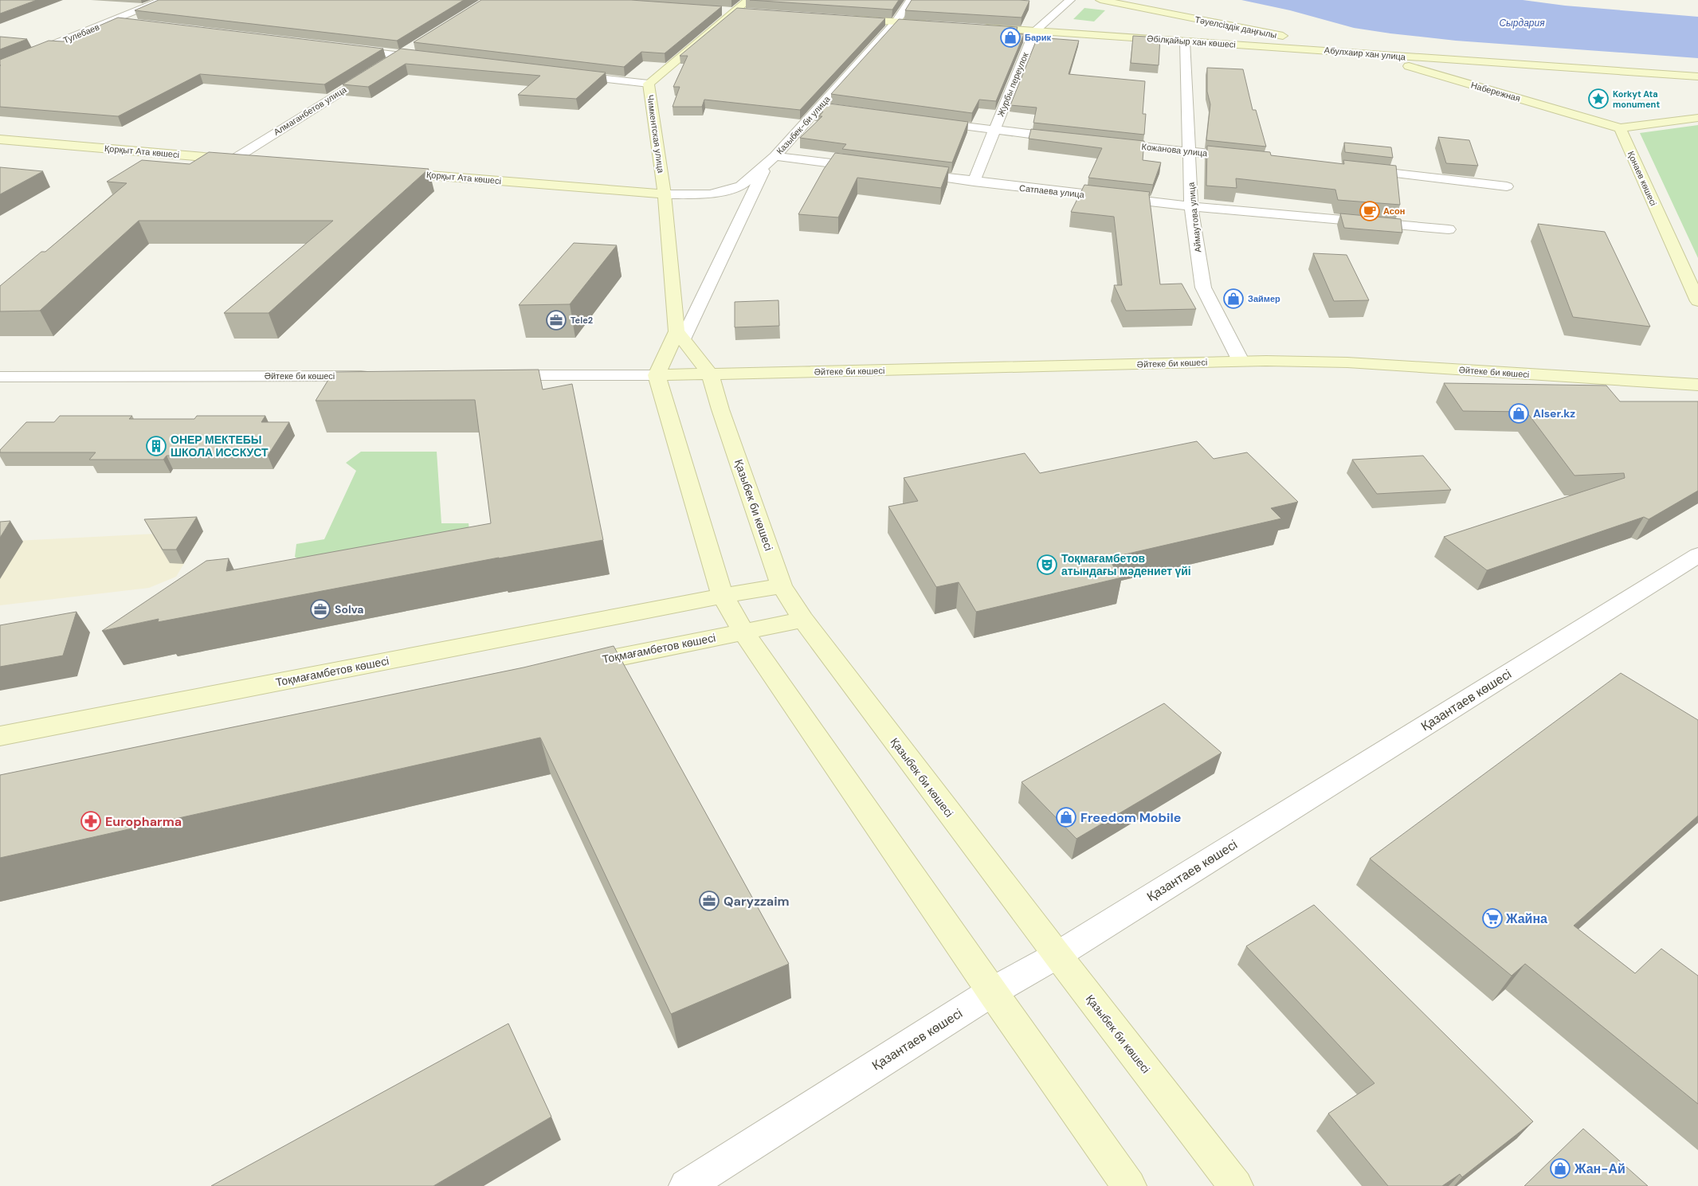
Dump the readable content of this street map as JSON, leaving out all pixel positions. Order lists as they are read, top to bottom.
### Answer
{
  "streets": {
    "street": [
      "Тәуелсіздік даңғылы",
      "Тулебаев",
      "Әбілқайыр хан көшесі",
      "Абулхаир хан улица",
      "Журбы переулок",
      "Набережная",
      "Алмаганбетов улица",
      "Казыбек-би улица",
      "Чимкентская улица",
      "Кожанова улица",
      "Қорқыт Ата көшесі",
      "Қонаев көшесі",
      "Сатпаева улица",
      "Аймаутова улица",
      "Әйтеке би көшесі",
      "Қазыбек би көшесі",
      "Тоқмағамбетов көшесі",
      "Қазантаев көшесі"
    ]
  },
  "crossings": [
    ["Тәуелсіздік даңғылы", "Абулхаир хан улица"],
    ["Тәуелсіздік даңғылы", "Набережная"],
    ["Әбілқайыр хан көшесі", "Абулхаир хан улица"],
    ["Әбілқайыр хан көшесі", "Журбы переулок"],
    ["Әбілқайыр хан көшесі", "Аймаутова улица"],
    ["Абулхаир хан улица", "Набережная"],
    ["Журбы переулок", "Сатпаева улица"],
    ["Набережная", "Қонаев көшесі"],
    ["Алмаганбетов улица", "Қорқыт Ата көшесі"],
    ["Казыбек-би улица", "Чимкентская улица"],
    ["Казыбек-би улица", "Қорқыт Ата көшесі"],
    ["Чимкентская улица", "Қорқыт Ата көшесі"],
    ["Кожанова улица", "Аймаутова улица"],
    ["Сатпаева улица", "Аймаутова улица"],
    ["Аймаутова улица", "Әйтеке би көшесі"],
    ["Әйтеке би көшесі", "Қазыбек би көшесі"],
    ["Қазыбек би көшесі", "Тоқмағамбетов көшесі"],
    ["Қазыбек би көшесі", "Қазантаев көшесі"]
  ],
  "water": ["Сырдария"],
  "places": {
    "shop": [
      "Барик",
      "Займер",
      "Alser.kz",
      "Freedom Mobile",
      "Жан-Ай"
    ],
    "place": ["Korkyt Ata monument"],
    "cafe": ["Асон"],
    "office": ["Tele2", "Solva", "Qaryzzaim"],
    "building": ["ОНЕР МЕКТЕБЫ ШКОЛА ИССКУСТ"],
    "theatre": ["Тоқмағамбетов атындағы мәдениет үйі"],
    "pharmacy": ["Europharma"],
    "supermarket": ["Жайна"]
  }
}
